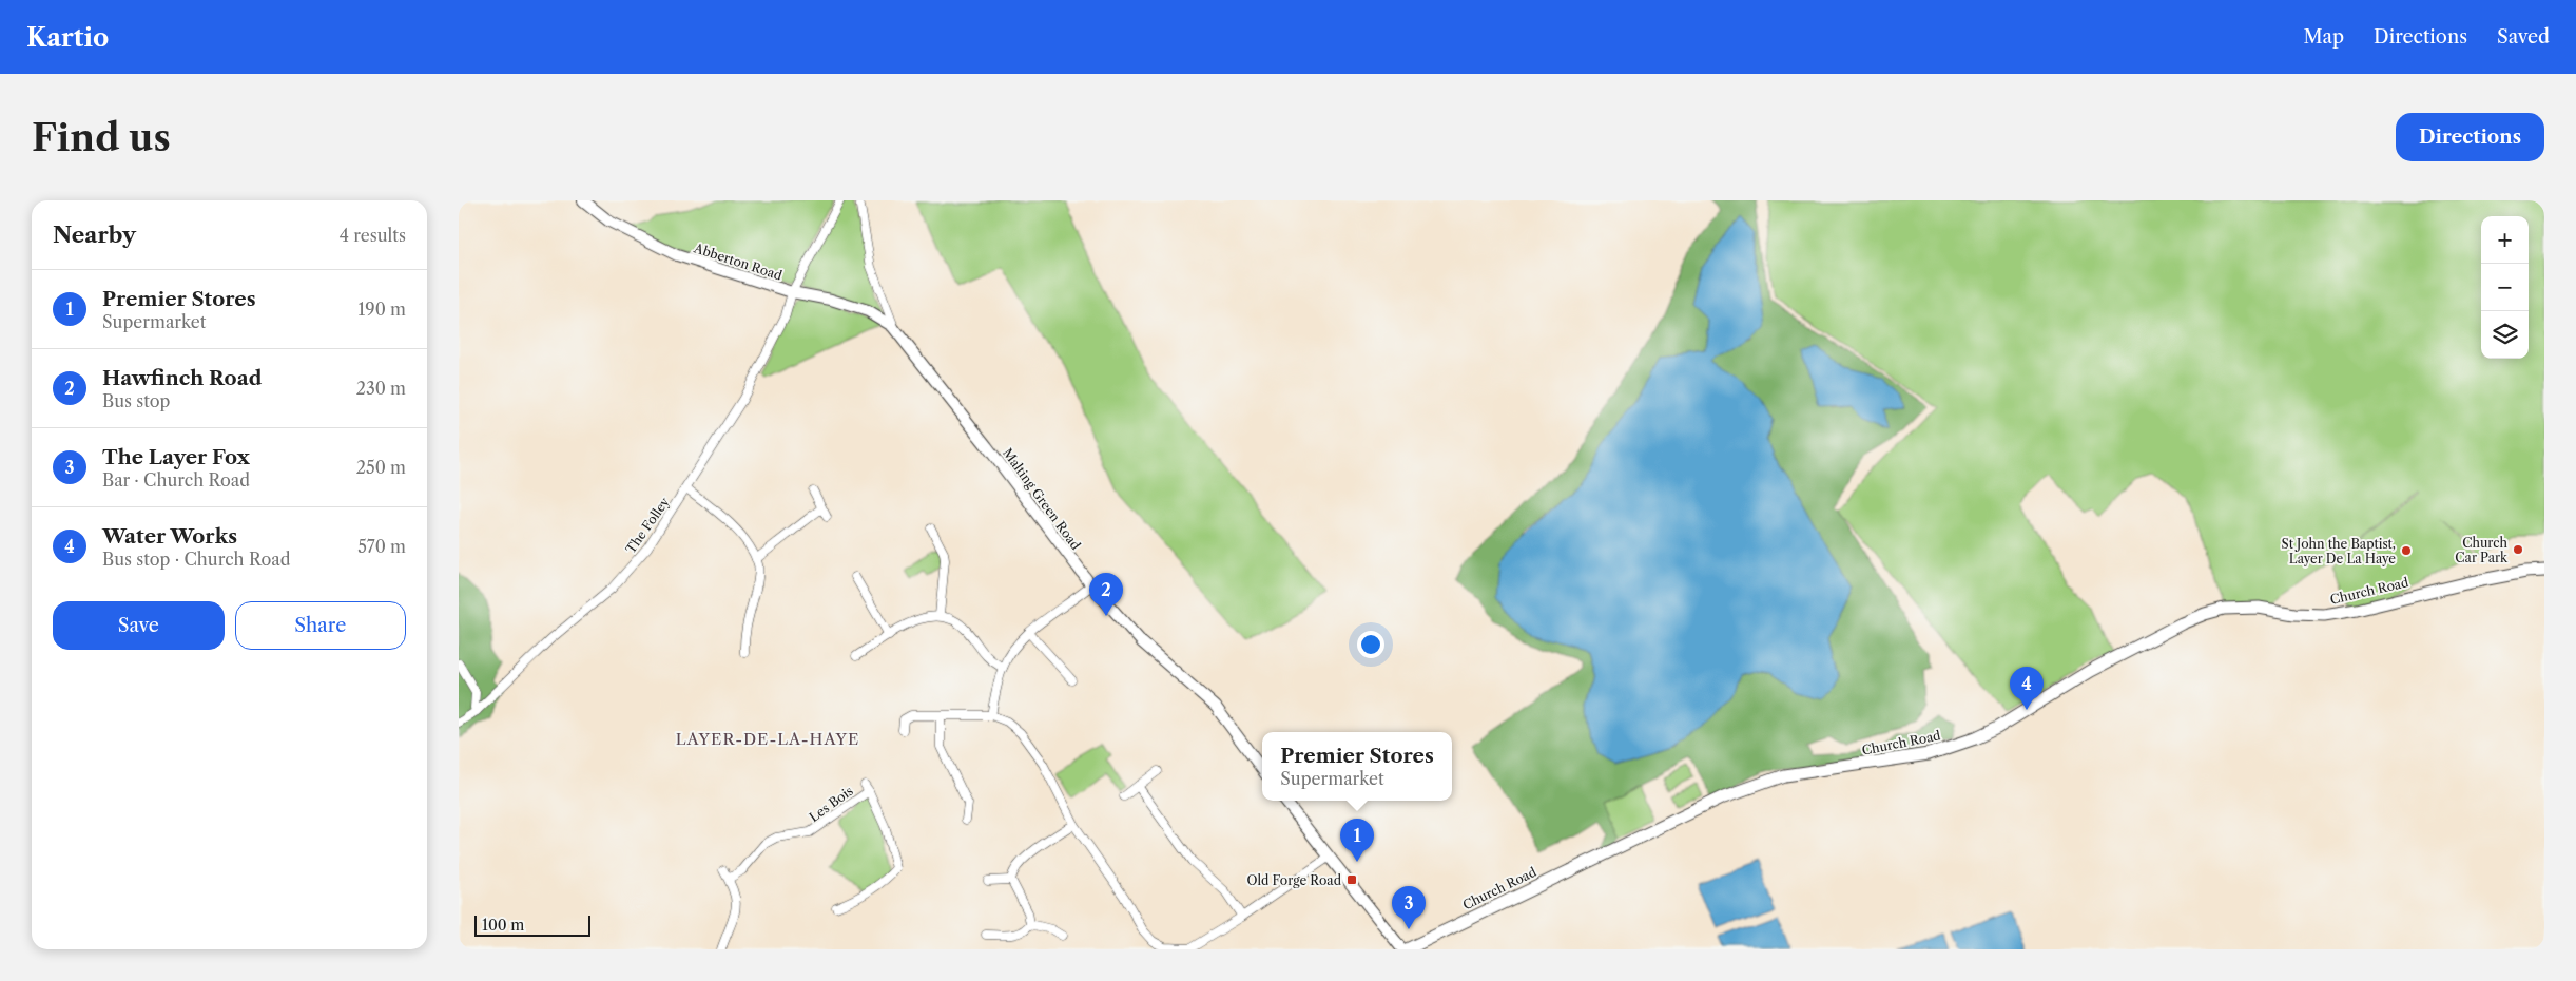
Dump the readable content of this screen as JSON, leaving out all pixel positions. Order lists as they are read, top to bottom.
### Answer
{
  "streets": {
    "main road": ["Church Road"],
    "street": [
      "Abberton Road",
      "Malting Green Road",
      "The Folley",
      "Les Bois"
    ]
  },
  "crossings": [
    ["Abberton Road", "Malting Green Road"],
    ["Abberton Road", "The Folley"]
  ],
  "districts": ["LAYER-DE-LA-HAYE"],
  "places": {
    "other": ["Church Car Park", "St John the Baptist, Layer De La Haye"],
    "transit": ["Old Forge Road"]
  },
  "scale_bar": "100 m",
  "page": {
    "header": "Kartio",
    "nav": ["Map", "Directions", "Saved"],
    "buttons": [
      "Directions",
      ["Save", "Share"]
    ],
    "title": "Find us",
    "heading": ["Nearby", "4 results"],
    "map_buttons": ["+", "−"],
    "list": [
      {
        "mark": "1",
        "name": "Premier Stores",
        "note": "Supermarket",
        "value": "190 m"
      },
      {
        "mark": "2",
        "name": "Hawfinch Road",
        "note": "Bus stop",
        "value": "230 m"
      },
      {
        "mark": "3",
        "name": "The Layer Fox",
        "note": "Bar · Church Road",
        "value": "250 m"
      },
      {
        "mark": "4",
        "name": "Water Works",
        "note": "Bus stop · Church Road",
        "value": "570 m"
      }
    ],
    "pins": [
      "2",
      "4",
      "1",
      "3"
    ],
    "popup": ["Premier Stores", "Supermarket"],
    "scale": "100 m"
  }
}
